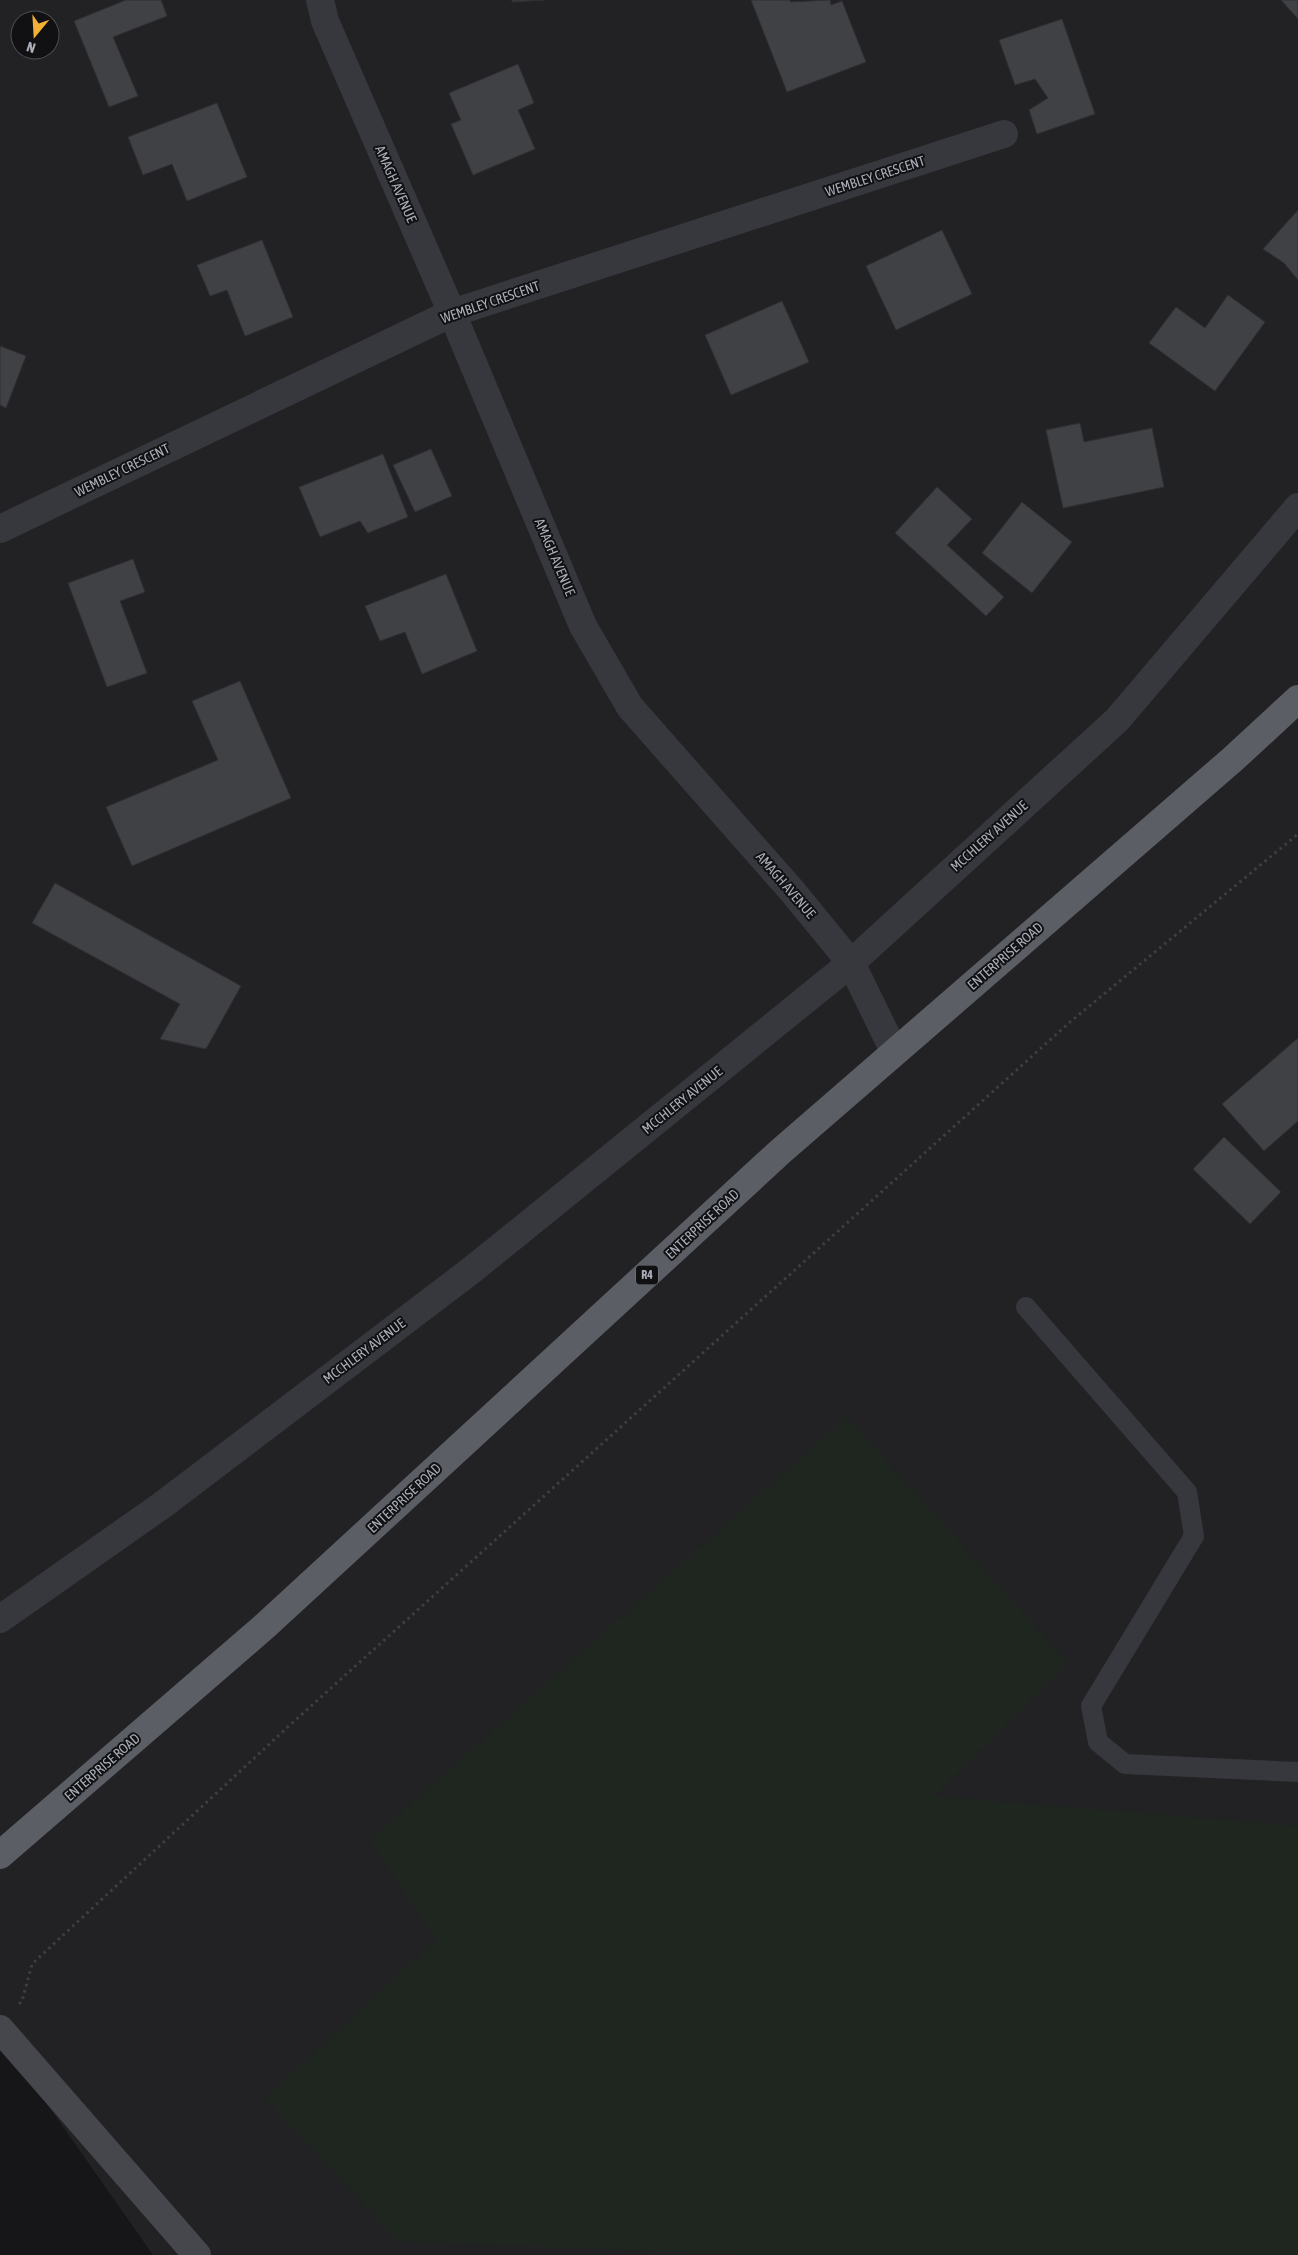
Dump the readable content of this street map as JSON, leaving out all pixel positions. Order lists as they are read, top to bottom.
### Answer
{
  "streets": {
    "highway": ["ENTERPRISE ROAD", "R4"],
    "street": ["WEMBLEY CRESCENT", "AMAGH AVENUE", "MCCHLERY AVENUE"]
  },
  "crossings": [
    ["WEMBLEY CRESCENT", "AMAGH AVENUE"],
    ["AMAGH AVENUE", "MCCHLERY AVENUE"],
    ["AMAGH AVENUE", "ENTERPRISE ROAD"]
  ],
  "north": "bottom"
}
